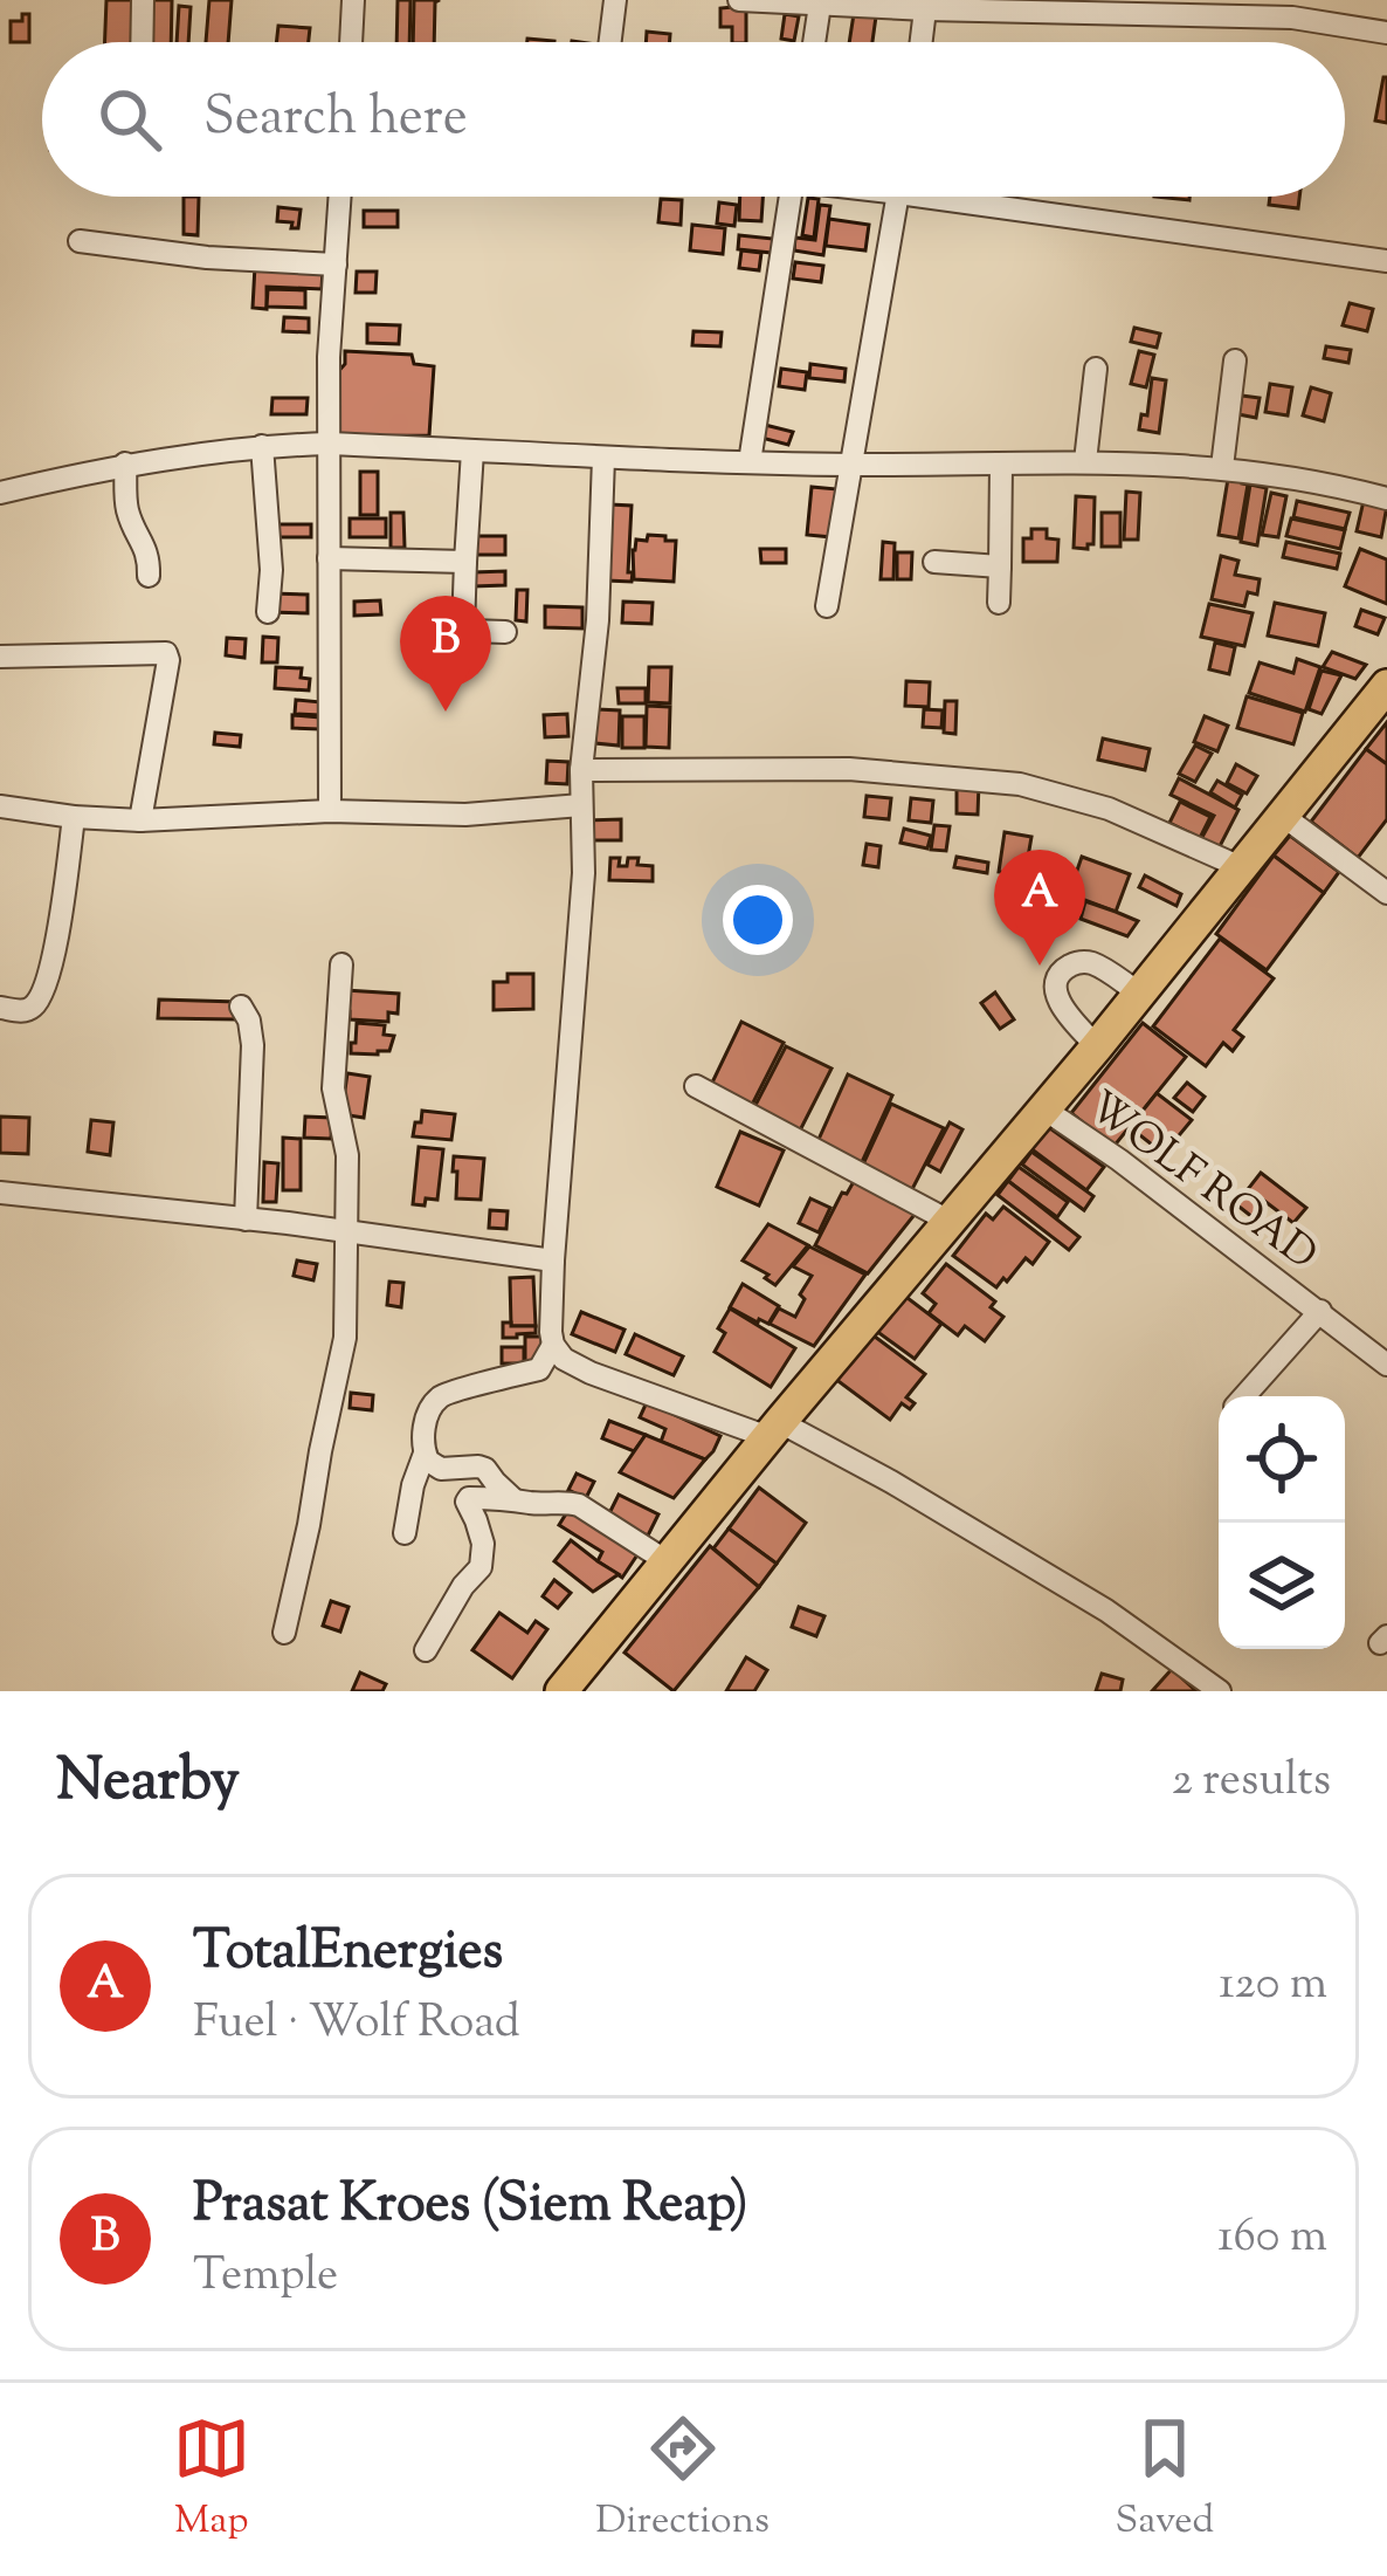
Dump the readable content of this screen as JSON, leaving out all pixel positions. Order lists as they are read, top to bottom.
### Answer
{
  "streets": {
    "street": ["WOLF ROAD"]
  },
  "page": {
    "search": "Search here",
    "pins": ["B", "A"],
    "heading": ["Nearby", "2 results"],
    "list": [
      {
        "mark": "A",
        "name": "TotalEnergies",
        "note": "Fuel · Wolf Road",
        "value": "120 m"
      },
      {
        "mark": "B",
        "name": "Prasat Kroes (Siem Reap)",
        "note": "Temple",
        "value": "160 m"
      }
    ],
    "nav": ["Map", "Directions", "Saved"]
  }
}
